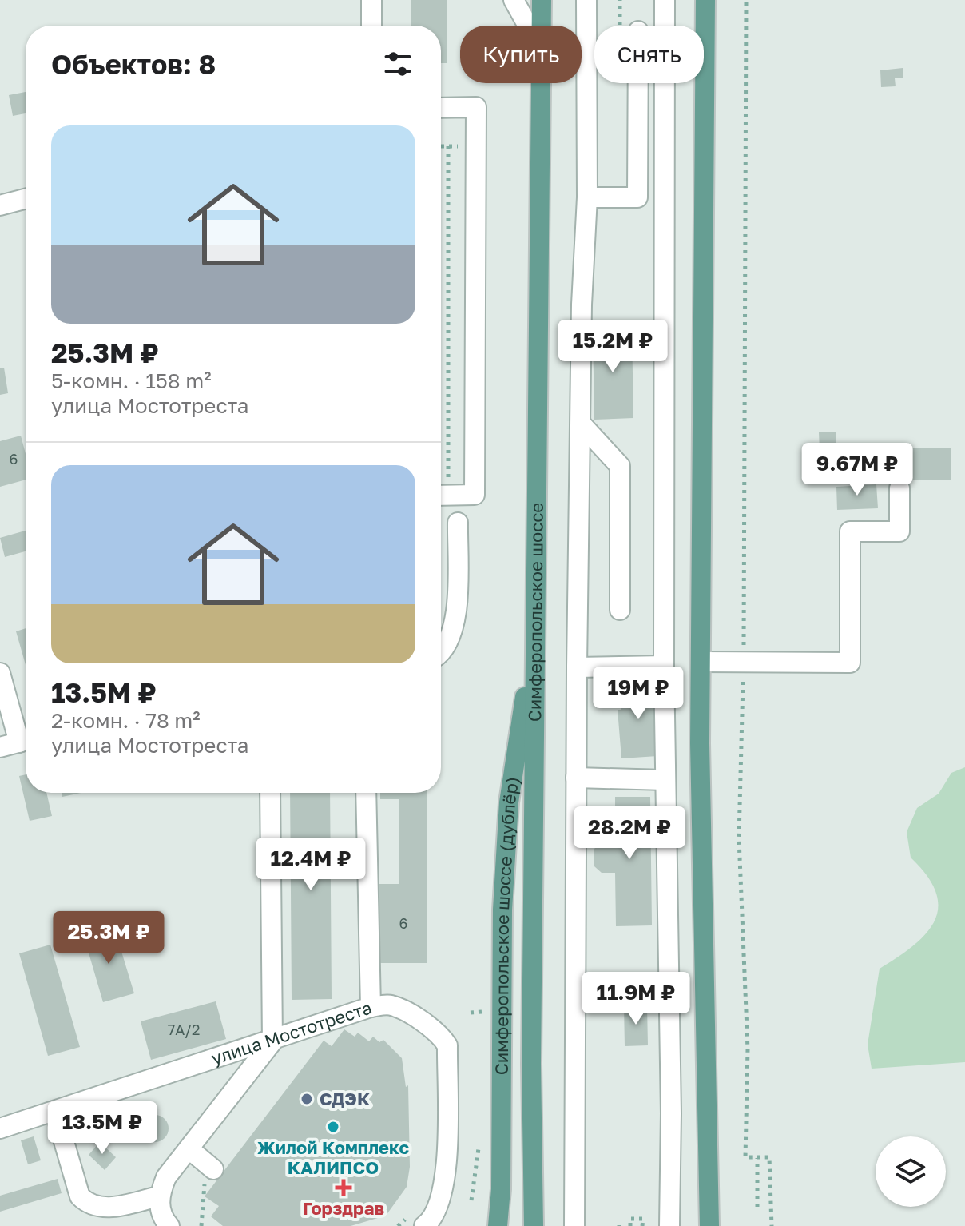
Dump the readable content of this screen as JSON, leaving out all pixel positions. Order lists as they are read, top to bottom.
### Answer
{
  "streets": {
    "main road": ["Симферопольское шоссе", "Симферопольское шоссе (дублёр)"],
    "street": ["улица Мостотреста"]
  },
  "crossings": [
    ["Симферопольское шоссе", "Симферопольское шоссе (дублёр)"]
  ],
  "places": {
    "other": ["СДЭК", "Жилой Комплекс КАЛИПСО"],
    "health": ["Горздрав"]
  },
  "house_numbers": ["6", "6", "7А/2"],
  "page": {
    "chip": ["Купить", "Снять"],
    "heading": "Объектов: 8",
    "list": [
      {
        "name": "25.3M ₽",
        "note": "5-комн. · 158 m² · улица Мостотреста"
      },
      {
        "name": "13.5M ₽",
        "note": "2-комн. · 78 m² · улица Мостотреста"
      }
    ],
    "price": [
      "15.2M ₽",
      "9.67M ₽",
      "19M ₽",
      "28.2M ₽",
      "12.4M ₽",
      "25.3M ₽",
      "11.9M ₽",
      "13.5M ₽"
    ]
  }
}
